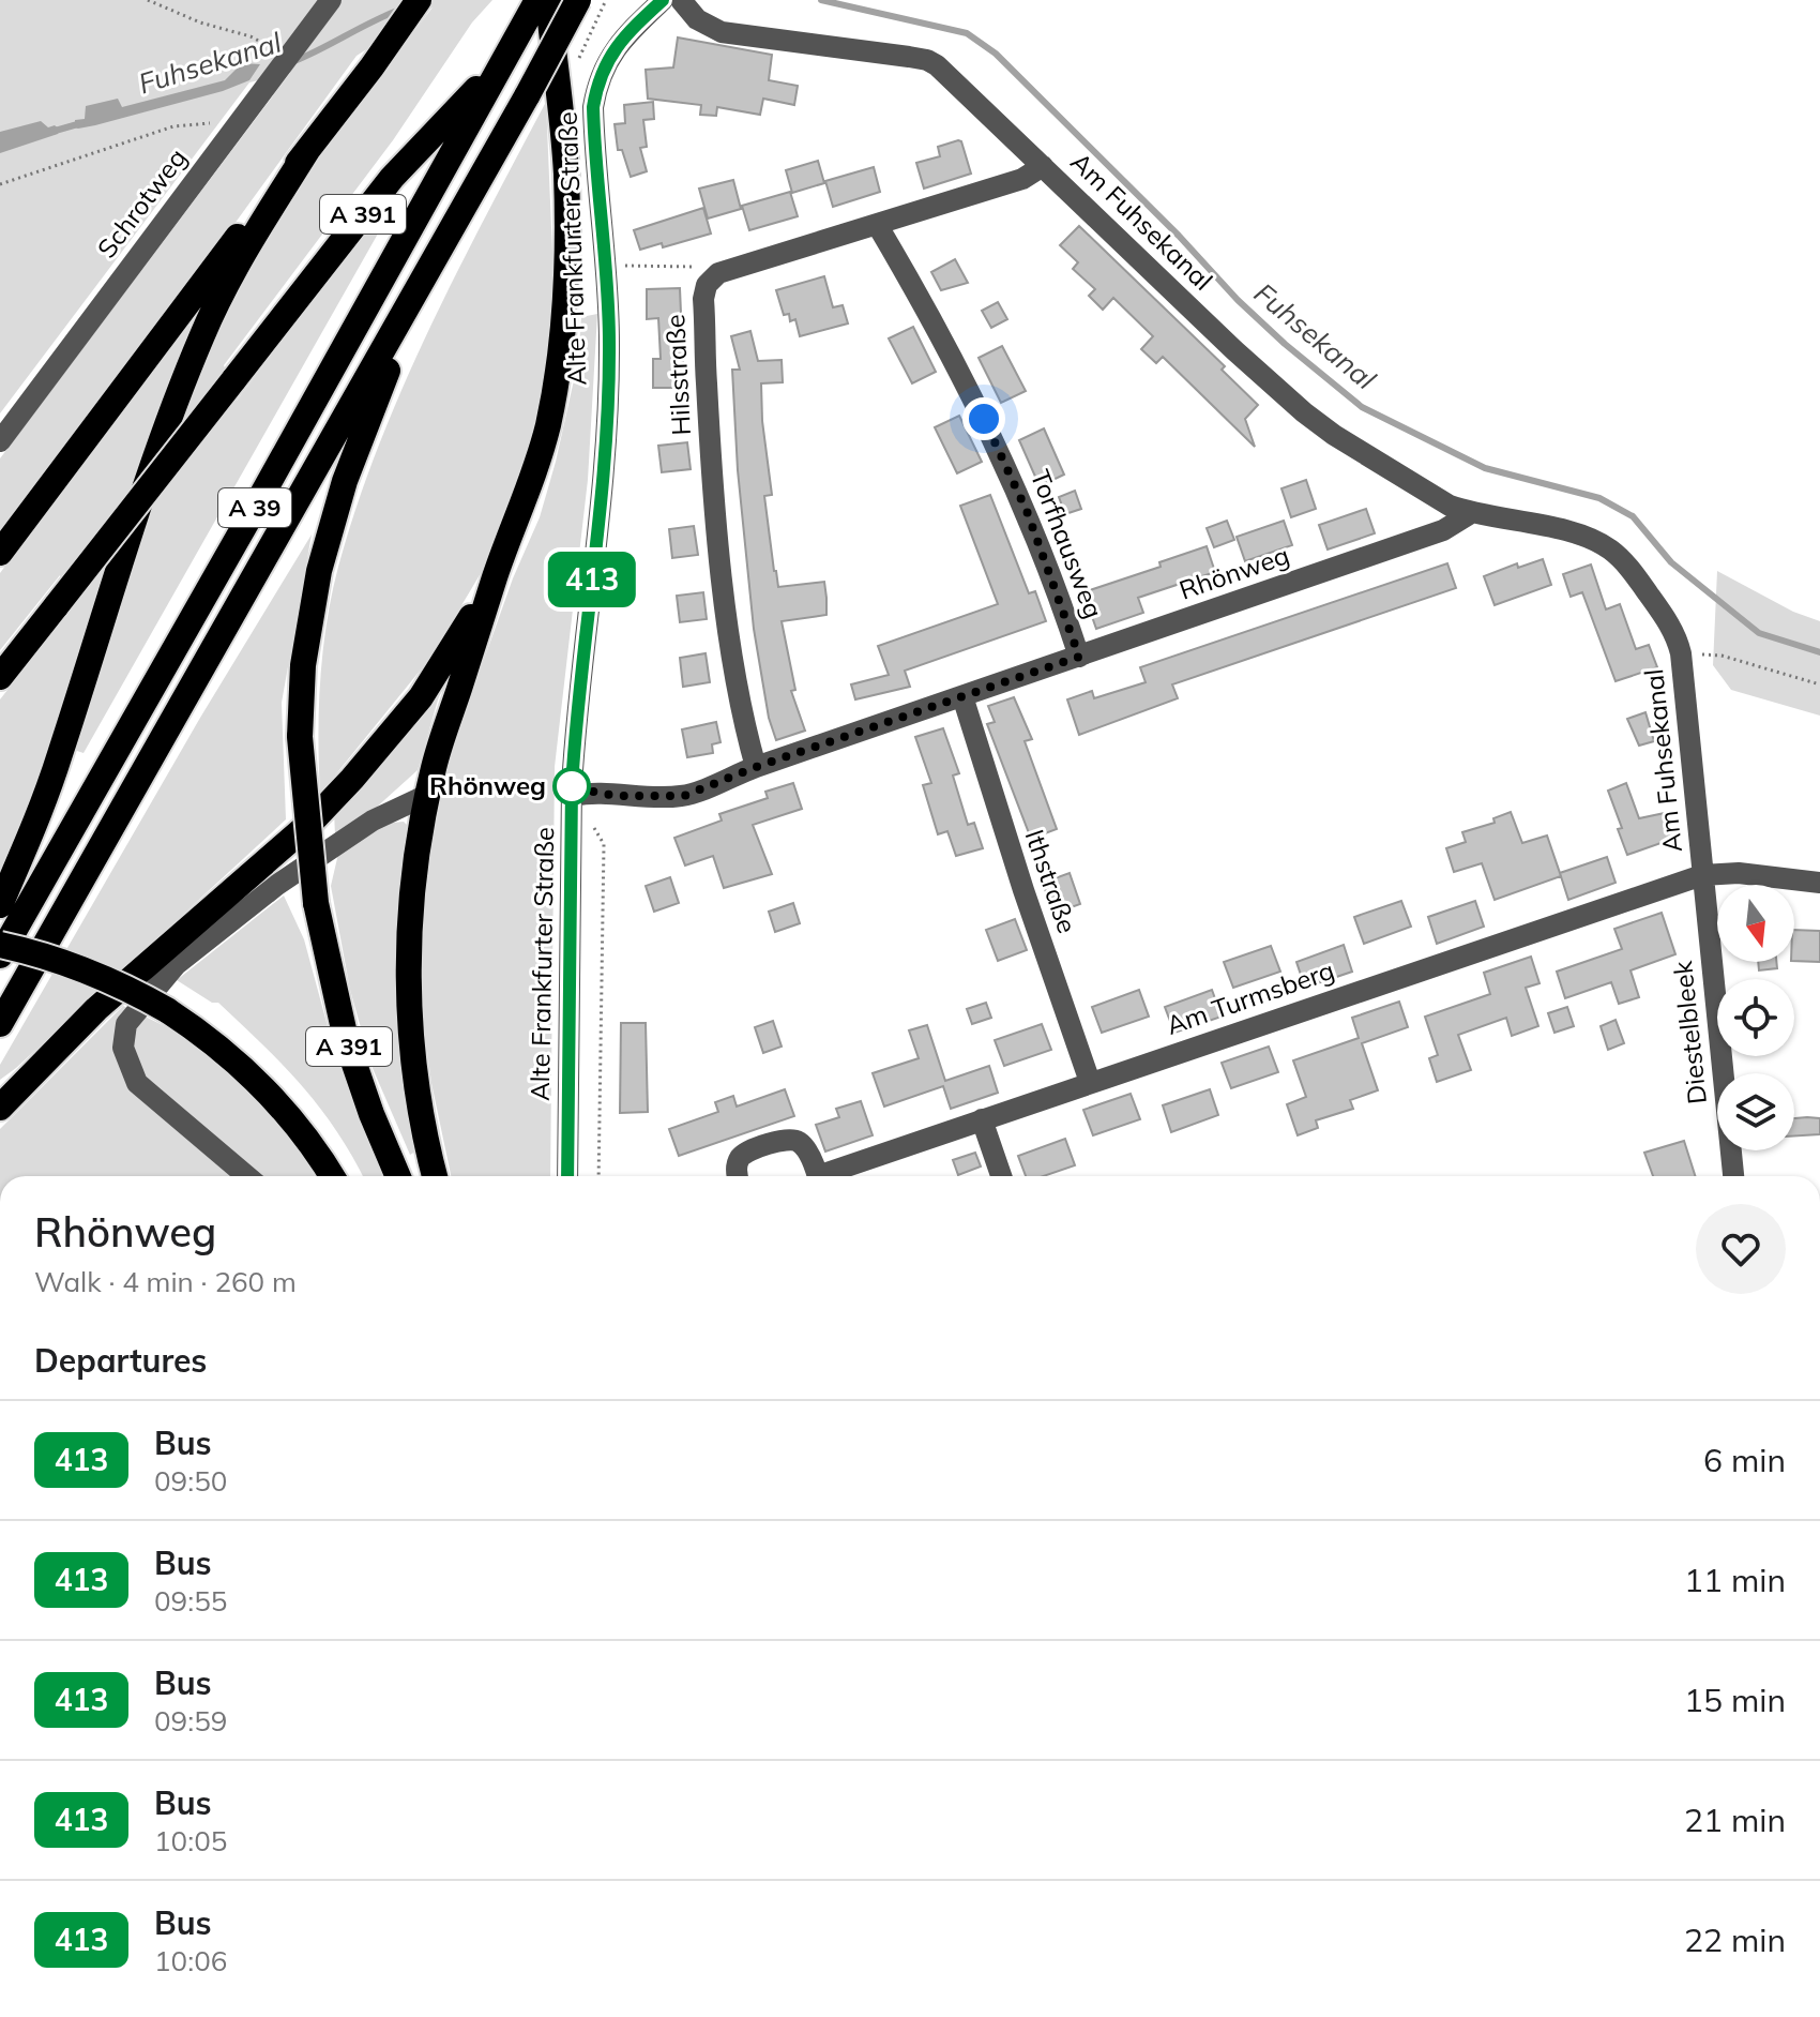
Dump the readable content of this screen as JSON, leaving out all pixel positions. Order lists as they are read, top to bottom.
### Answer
{
  "streets": {
    "highway": ["A 391", "A 39"],
    "street": [
      "Schrotweg",
      "Am Fuhsekanal",
      "Alte Frankfurter Straße",
      "Hilsstraße",
      "Torfhausweg",
      "Rhönweg",
      "Ithstraße",
      "Am Turmsberg",
      "Diestelbleek"
    ]
  },
  "crossings": [
    ["A 391", "A 39"],
    ["Am Fuhsekanal", "Rhönweg"],
    ["Am Fuhsekanal", "Am Turmsberg"],
    ["Am Fuhsekanal", "Diestelbleek"],
    ["Alte Frankfurter Straße", "Rhönweg"],
    ["Hilsstraße", "Rhönweg"],
    ["Torfhausweg", "Rhönweg"],
    ["Rhönweg", "Ithstraße"],
    ["Ithstraße", "Am Turmsberg"],
    ["Am Turmsberg", "Diestelbleek"]
  ],
  "water": ["Fuhsekanal"],
  "places": ["Rhönweg"],
  "lines": ["bus line 413"],
  "north": "bottom",
  "page": {
    "on_map": "413",
    "heading": [
      ["Rhönweg", "Walk · 4 min · 260 m"],
      "Departures"
    ],
    "list": [
      {
        "mark": "413",
        "name": "Bus",
        "note": "09:50",
        "value": "6 min"
      },
      {
        "mark": "413",
        "name": "Bus",
        "note": "09:55",
        "value": "11 min"
      },
      {
        "mark": "413",
        "name": "Bus",
        "note": "09:59",
        "value": "15 min"
      },
      {
        "mark": "413",
        "name": "Bus",
        "note": "10:05",
        "value": "21 min"
      },
      {
        "mark": "413",
        "name": "Bus",
        "note": "10:06",
        "value": "22 min"
      }
    ]
  }
}
